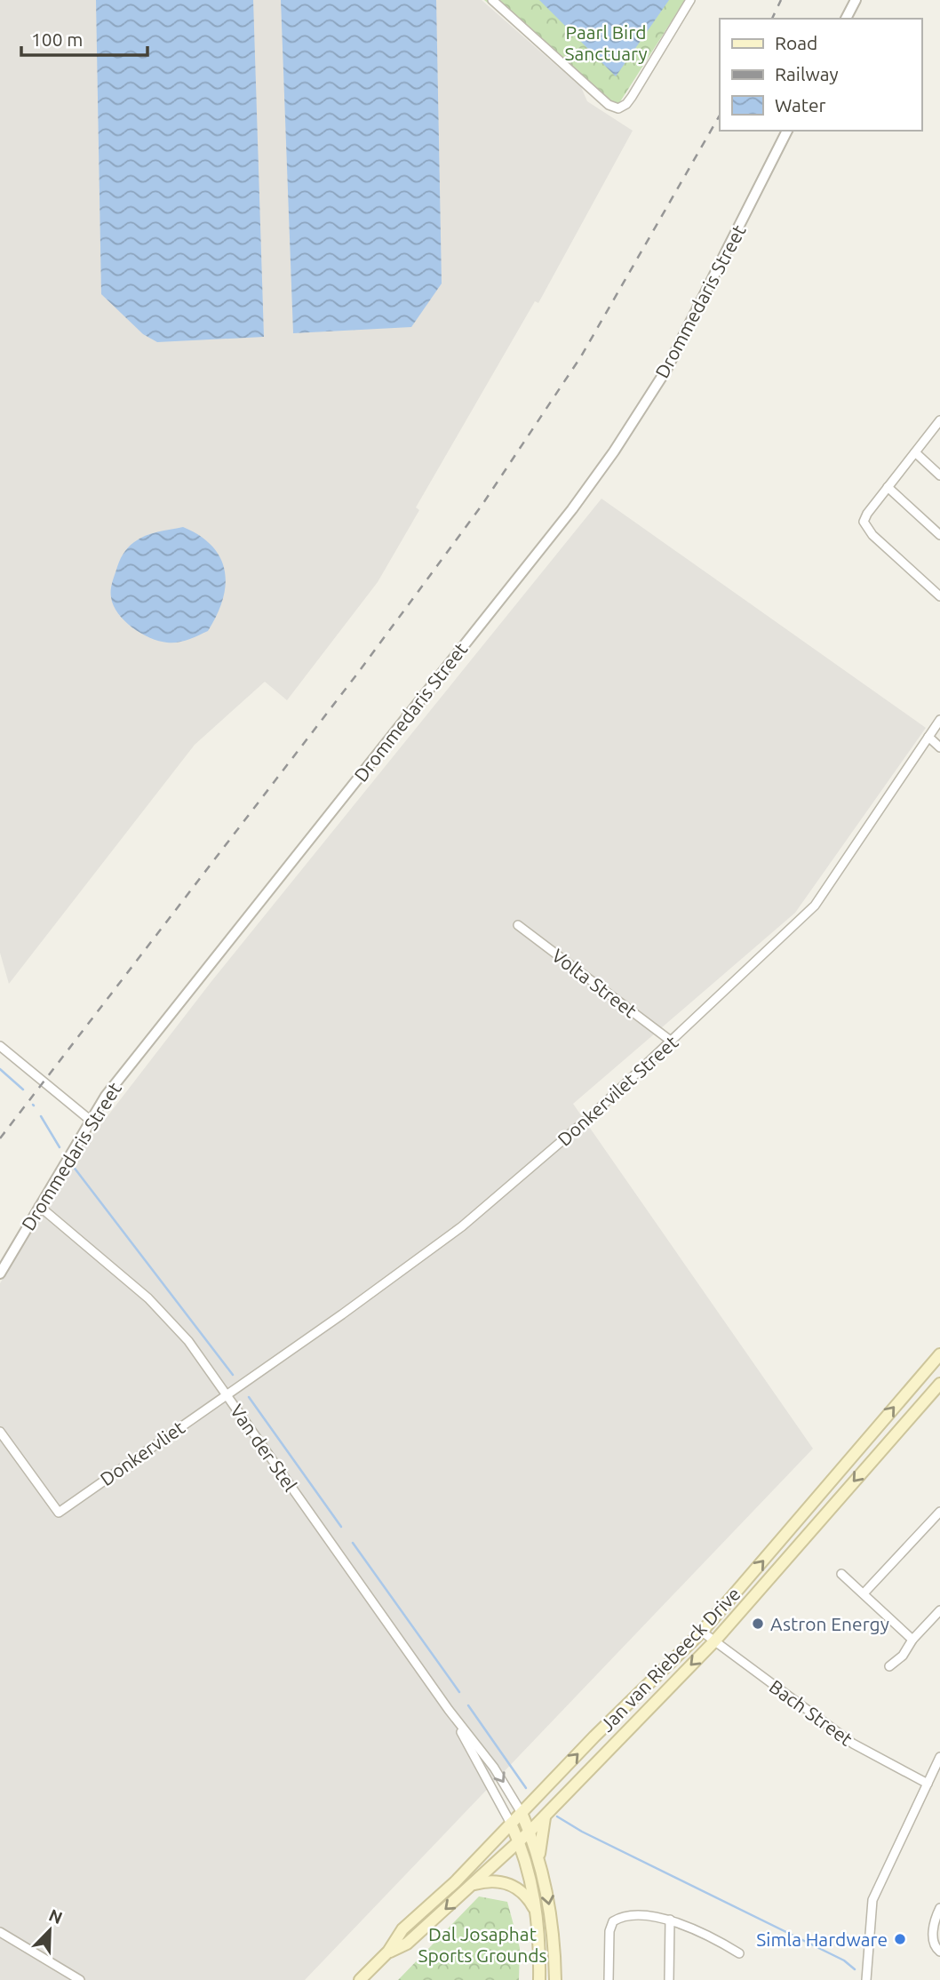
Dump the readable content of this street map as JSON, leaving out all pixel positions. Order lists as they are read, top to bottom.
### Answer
{
  "streets": {
    "main road": ["Van der Stel", "Jan van Riebeeck Drive"],
    "street": [
      "Drommedaris Street",
      "Volta Street",
      "Donkervilet Street",
      "Donkervliet",
      "Bach Street"
    ]
  },
  "crossings": [
    ["Drommedaris Street", "Van der Stel"],
    ["Volta Street", "Donkervilet Street"],
    ["Donkervilet Street", "Van der Stel"],
    ["Donkervilet Street", "Donkervliet"],
    ["Van der Stel", "Donkervliet"],
    ["Van der Stel", "Jan van Riebeeck Drive"],
    ["Jan van Riebeeck Drive", "Bach Street"]
  ],
  "parks": ["Paarl Bird Sanctuary", "Dal Josaphat Sports Grounds"],
  "places": ["Astron Energy", "Simla Hardware"],
  "legend": ["Road", "Railway", "Water"],
  "scale_bar": "100 m",
  "north": "top right"
}
